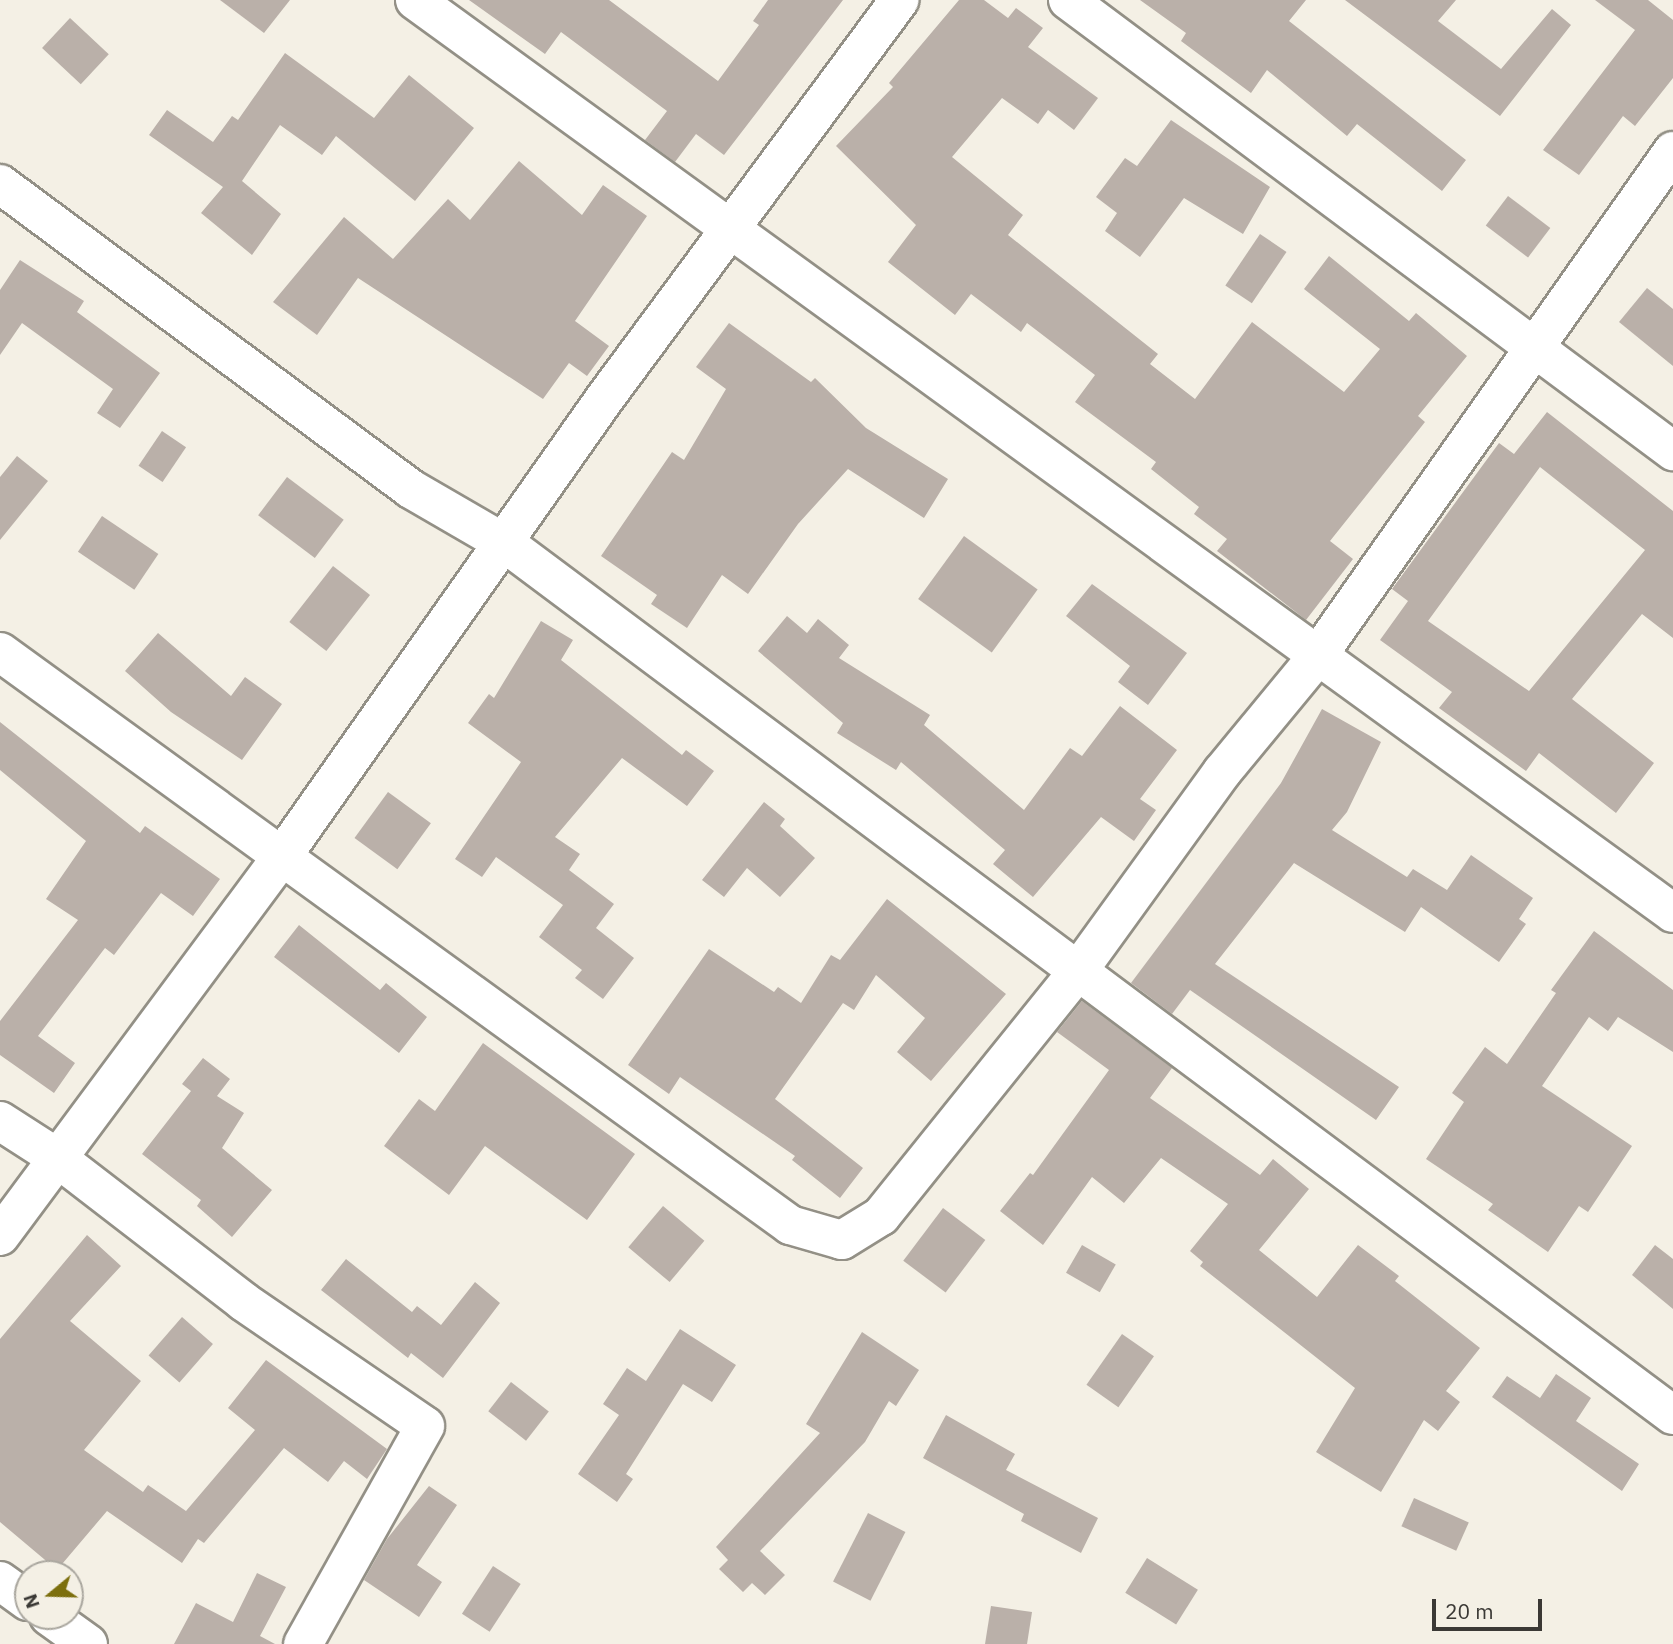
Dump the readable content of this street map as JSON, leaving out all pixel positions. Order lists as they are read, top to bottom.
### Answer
{
  "scale_bar": "20 m",
  "north": "left"
}
